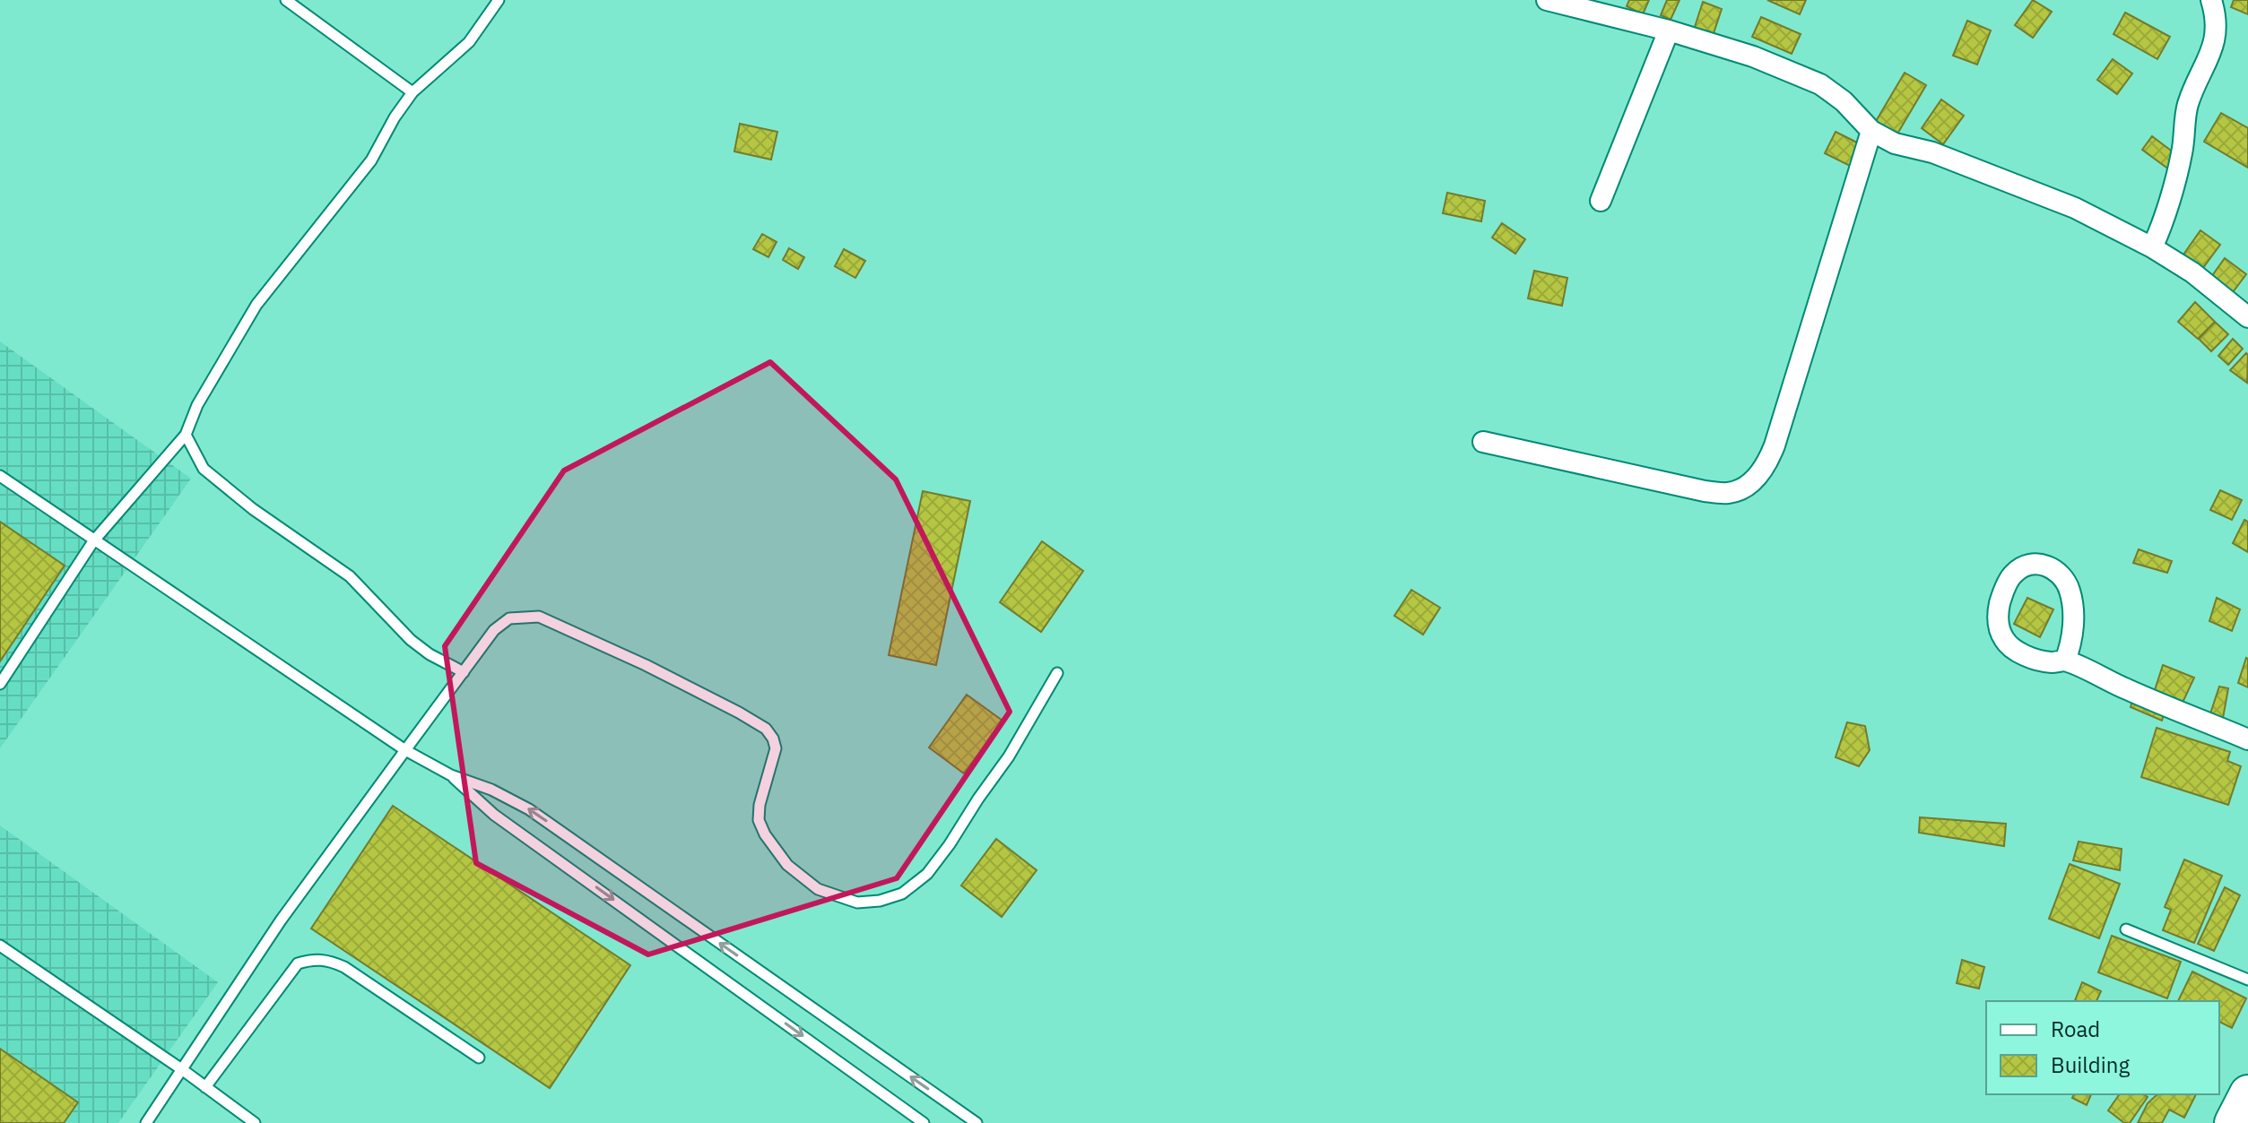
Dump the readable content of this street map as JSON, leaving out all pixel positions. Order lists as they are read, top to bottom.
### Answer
{
  "legend": ["Road", "Building"]
}
